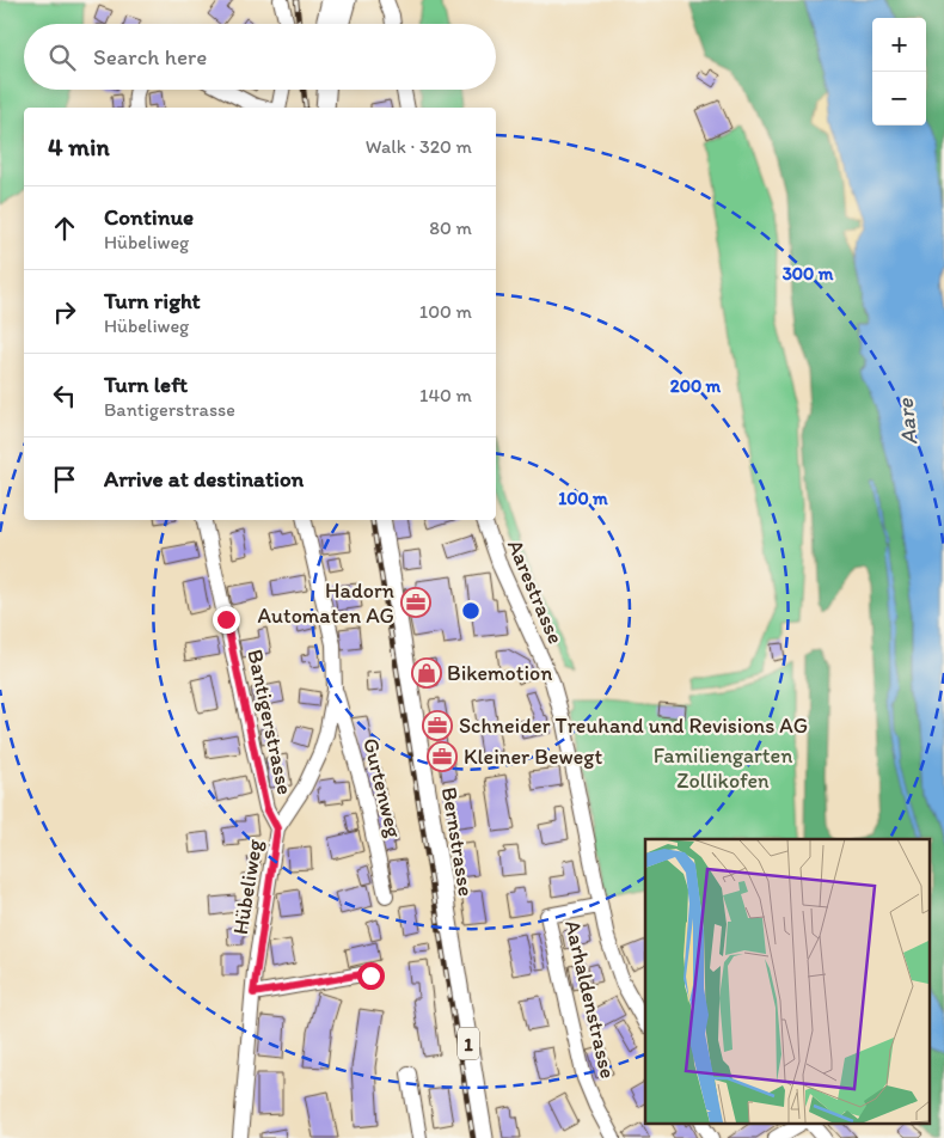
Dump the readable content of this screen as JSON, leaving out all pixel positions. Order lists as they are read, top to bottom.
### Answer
{
  "streets": {
    "main road": ["Bernstrasse", "1"],
    "street": [
      "Aarestrasse",
      "Bantigerstrasse",
      "Gurtenweg",
      "Hübeliweg",
      "Aarhaldenstrasse"
    ]
  },
  "crossings": [
    ["Aarestrasse", "Aarhaldenstrasse"],
    ["Bantigerstrasse", "Hübeliweg"],
    ["Gurtenweg", "Hübeliweg"]
  ],
  "water": ["Aare"],
  "parks": ["Familiengarten Zollikofen"],
  "places": {
    "office": ["Hadorn Automaten AG", "Schneider Treuhand und Revisions AG", "Kleiner Bewegt"],
    "shop": ["Bikemotion"]
  },
  "page": {
    "map_buttons": ["+", "−"],
    "search": "Search here",
    "heading": ["4 min", "Walk · 320 m"],
    "list": [
      ["Continue", "Hübeliweg", "80 m"],
      ["Turn right", "Hübeliweg", "100 m"],
      ["Turn left", "Bantigerstrasse", "140 m"],
      "Arrive at destination"
    ]
  },
  "rings": ["300 m", "200 m", "100 m"]
}
